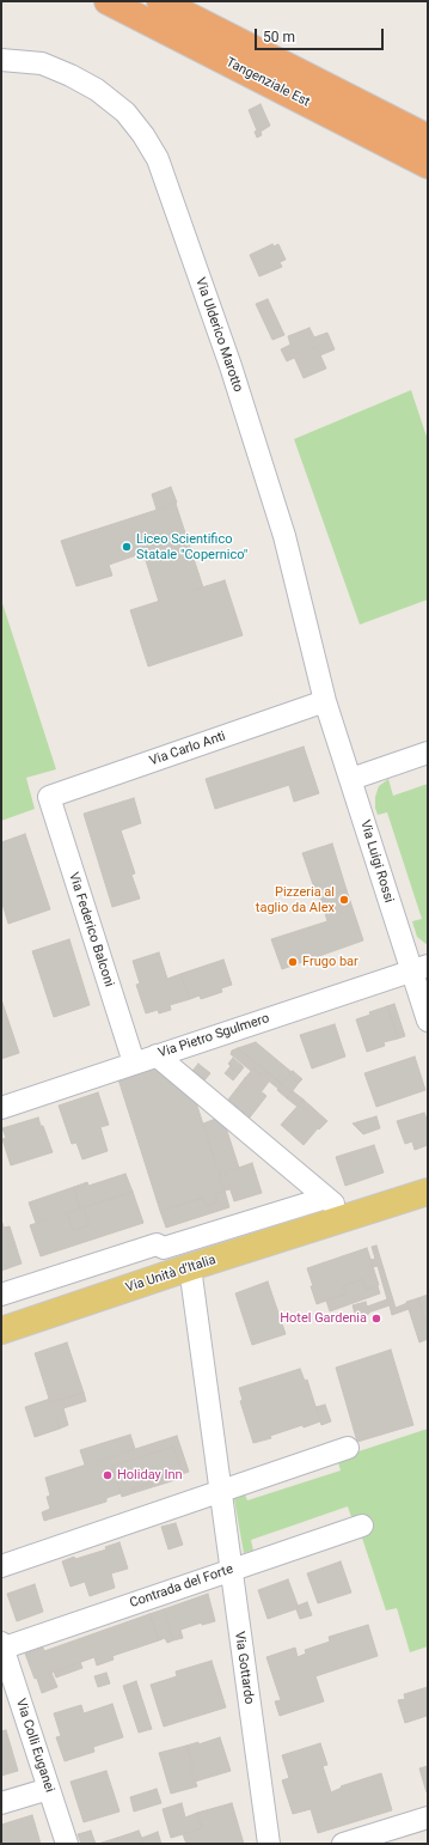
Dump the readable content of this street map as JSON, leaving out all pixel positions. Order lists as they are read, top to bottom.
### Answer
{
  "streets": {
    "highway": ["Tangenziale Est"],
    "main road": ["Via Unità d'Italia"],
    "street": [
      "Via Ulderico Marotto",
      "Via Carlo Anti",
      "Via Luigi Rossi",
      "Via Federico Balconi",
      "Via Pietro Sgulmero",
      "Contrada del Forte",
      "Via Gottardo",
      "Via Colli Euganei"
    ]
  },
  "crossings": [
    ["Via Ulderico Marotto", "Via Carlo Anti"],
    ["Via Ulderico Marotto", "Via Luigi Rossi"],
    ["Via Carlo Anti", "Via Luigi Rossi"],
    ["Via Carlo Anti", "Via Federico Balconi"],
    ["Via Luigi Rossi", "Via Pietro Sgulmero"],
    ["Via Federico Balconi", "Via Pietro Sgulmero"],
    ["Via Unità d'Italia", "Via Gottardo"],
    ["Contrada del Forte", "Via Gottardo"],
    ["Contrada del Forte", "Via Colli Euganei"]
  ],
  "places": [
    "Liceo Scientifico Statale \"Copernico\"",
    "Pizzeria al taglio da Alex",
    "Frugo bar",
    "Hotel Gardenia",
    "Holiday Inn"
  ],
  "scale_bar": "50 m"
}
